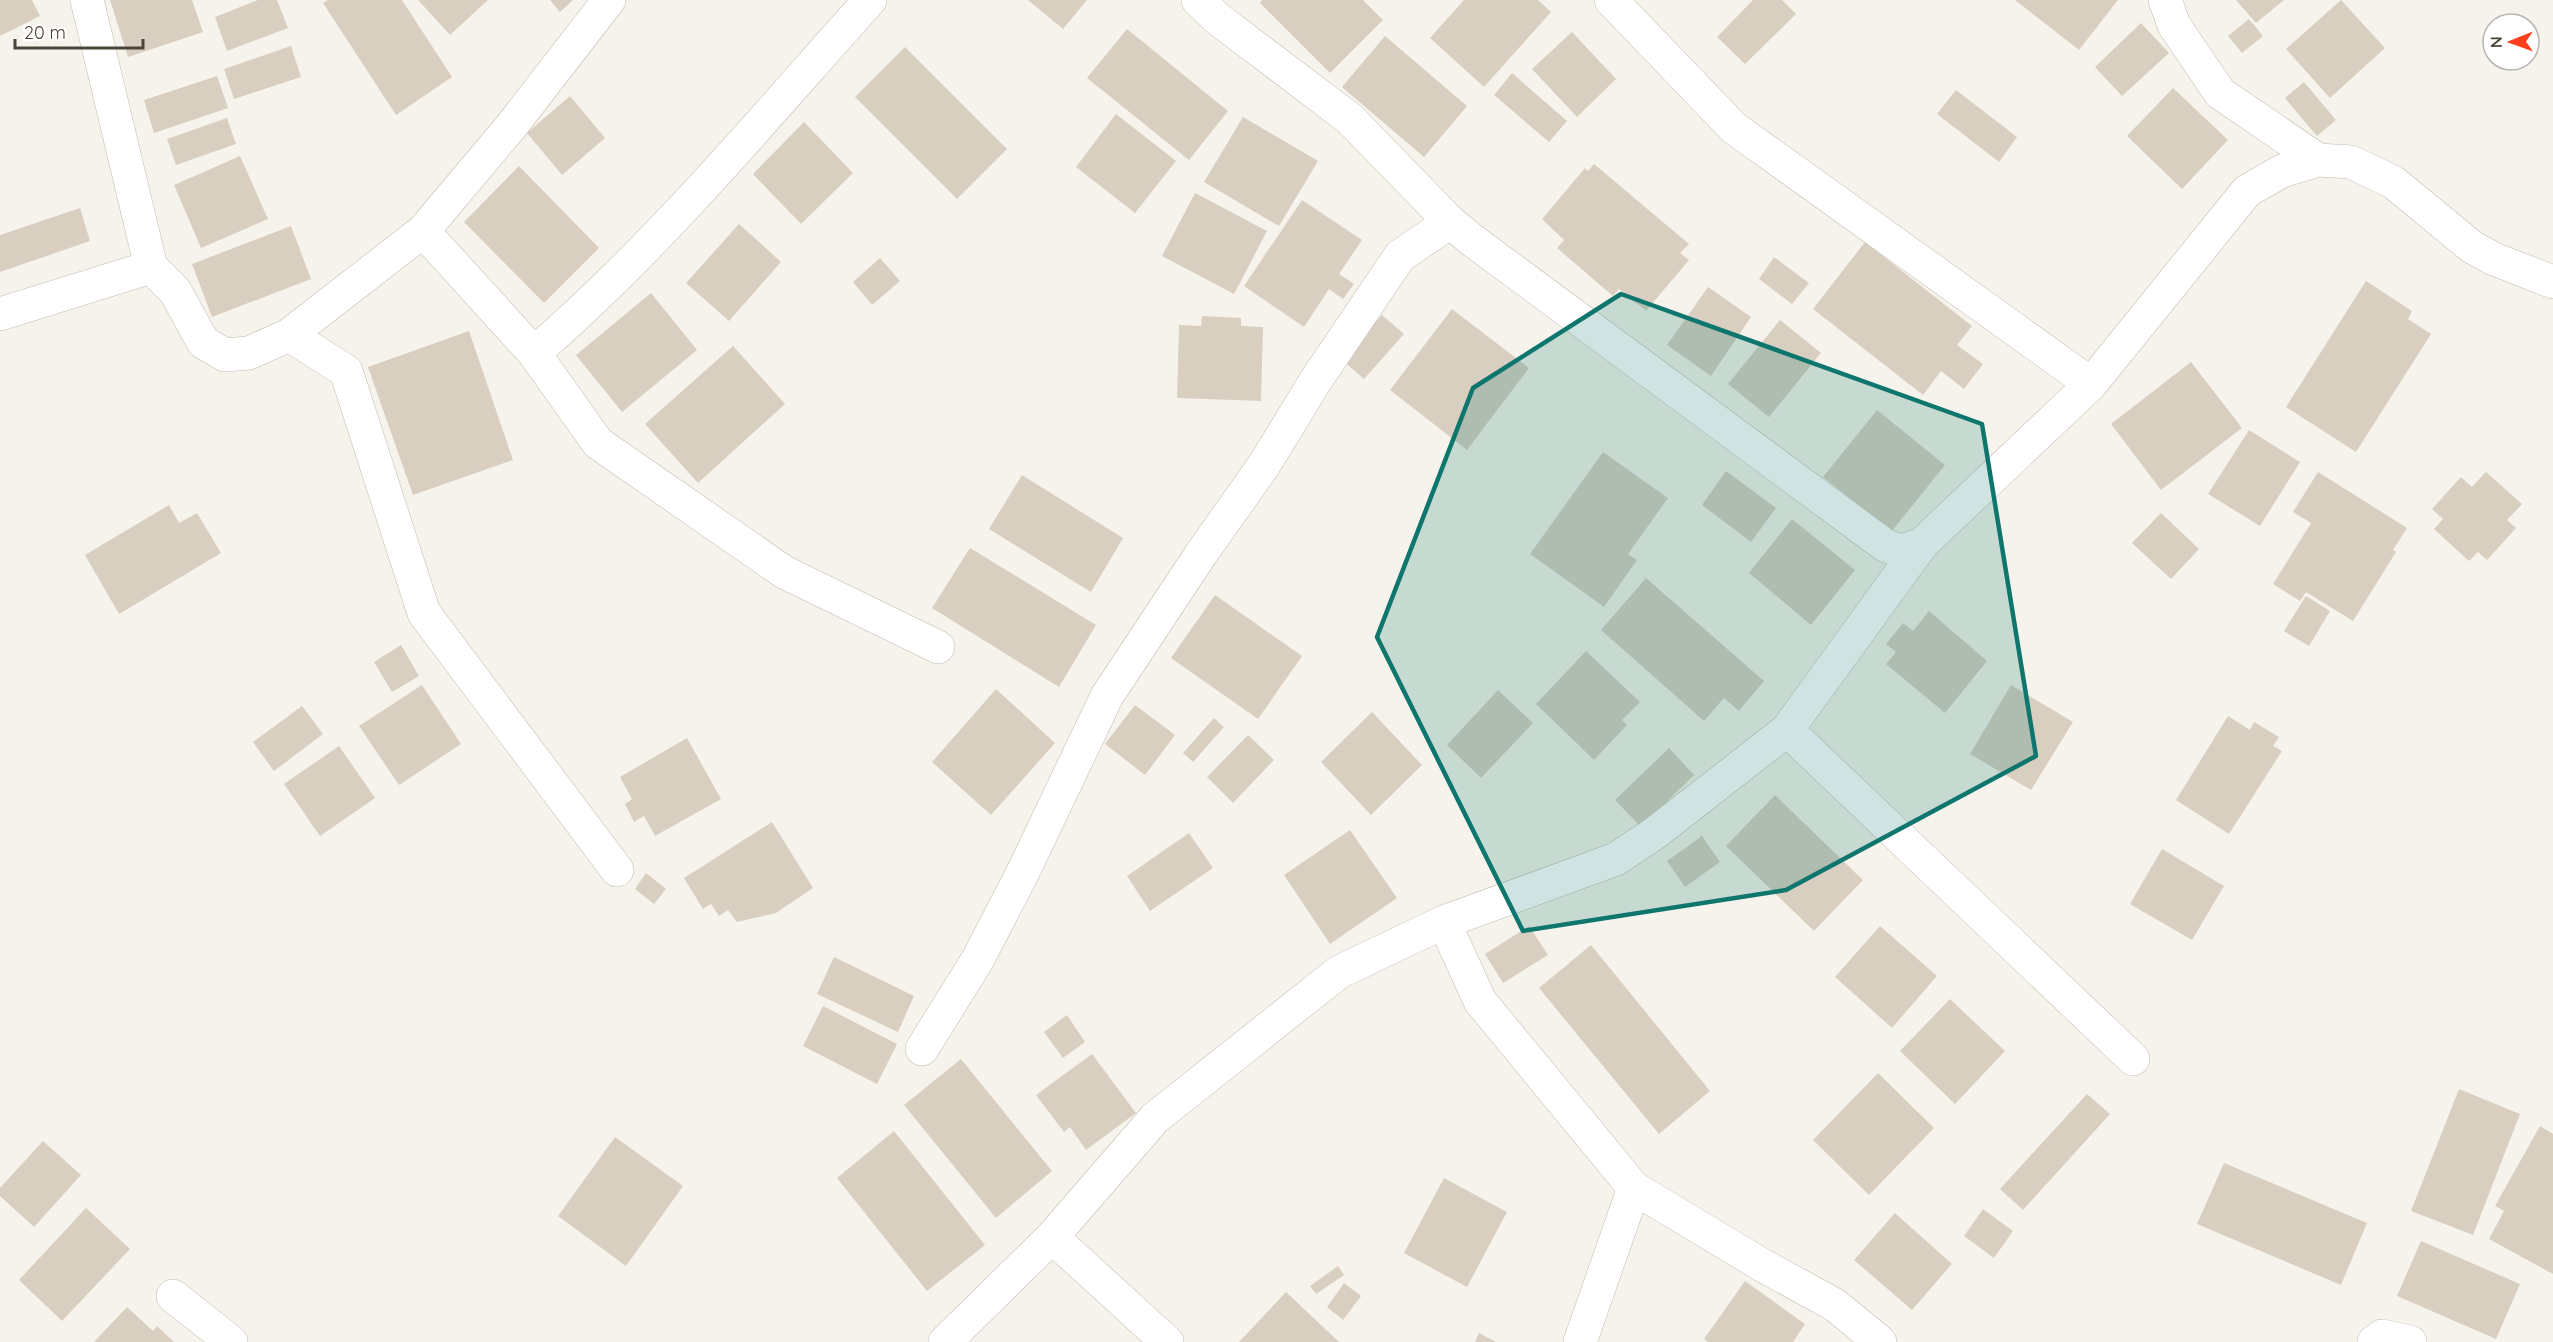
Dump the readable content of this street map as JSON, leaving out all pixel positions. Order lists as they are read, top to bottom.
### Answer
{
  "scale_bar": "20 m",
  "north": "left"
}
